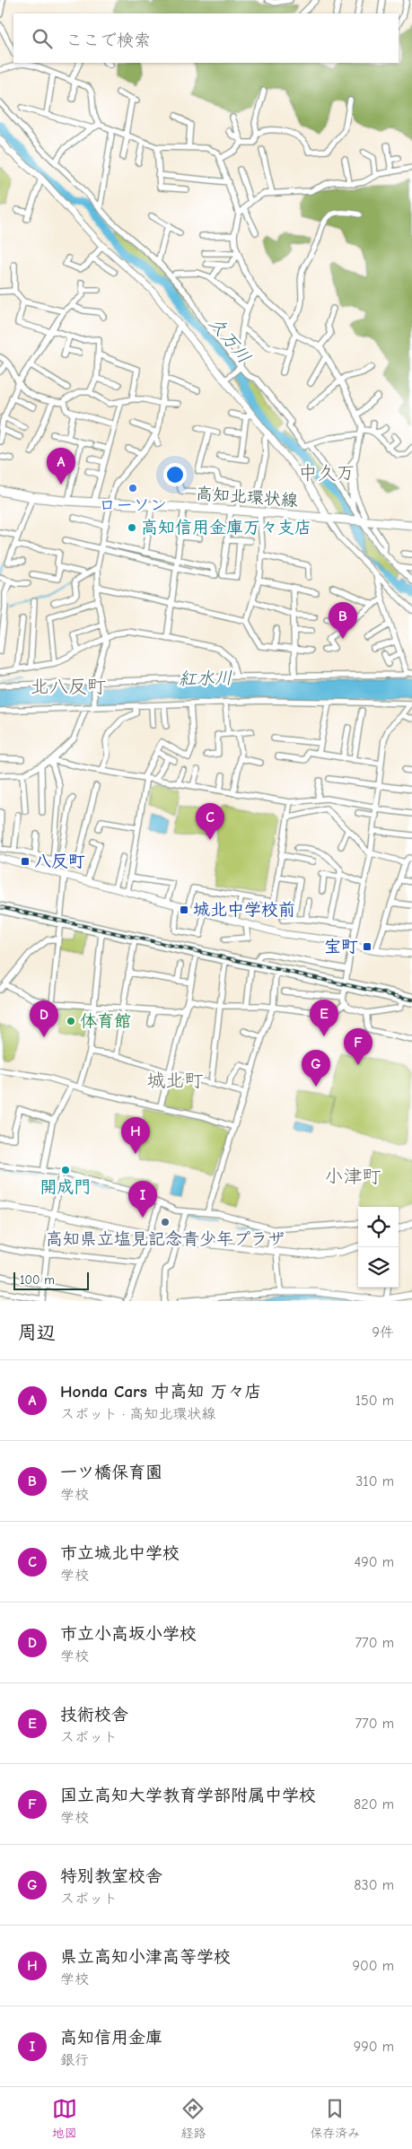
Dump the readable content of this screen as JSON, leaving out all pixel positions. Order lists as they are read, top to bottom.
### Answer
{
  "streets": {
    "main road": ["高知北環状線"]
  },
  "districts": [
    "中久万",
    "北八反町",
    "城北町",
    "小津町"
  ],
  "water": ["久万川", "紅水川"],
  "places": {
    "other": [
      "ローソン",
      "高知信用金庫万々支店",
      "体育館",
      "開成門",
      "高知県立塩見記念青少年プラザ"
    ],
    "transit": ["八反町", "城北中学校前", "宝町"]
  },
  "scale_bar": "100 m",
  "page": {
    "search": "ここで検索",
    "pins": [
      "A",
      "B",
      "C",
      "E",
      "D",
      "F",
      "G",
      "H",
      "I"
    ],
    "scale": "100 m",
    "heading": ["周辺", "9件"],
    "list": [
      {
        "mark": "A",
        "name": "Honda Cars 中高知 万々店",
        "note": "スポット · 高知北環状線",
        "value": "150 m"
      },
      {
        "mark": "B",
        "name": "一ツ橋保育園",
        "note": "学校",
        "value": "310 m"
      },
      {
        "mark": "C",
        "name": "市立城北中学校",
        "note": "学校",
        "value": "490 m"
      },
      {
        "mark": "D",
        "name": "市立小高坂小学校",
        "note": "学校",
        "value": "770 m"
      },
      {
        "mark": "E",
        "name": "技術校舎",
        "note": "スポット",
        "value": "770 m"
      },
      {
        "mark": "F",
        "name": "国立高知大学教育学部附属中学校",
        "note": "学校",
        "value": "820 m"
      },
      {
        "mark": "G",
        "name": "特別教室校舎",
        "note": "スポット",
        "value": "830 m"
      },
      {
        "mark": "H",
        "name": "県立高知小津高等学校",
        "note": "学校",
        "value": "900 m"
      },
      {
        "mark": "I",
        "name": "高知信用金庫",
        "note": "銀行",
        "value": "990 m"
      }
    ],
    "nav": ["地図", "経路", "保存済み"]
  }
}
